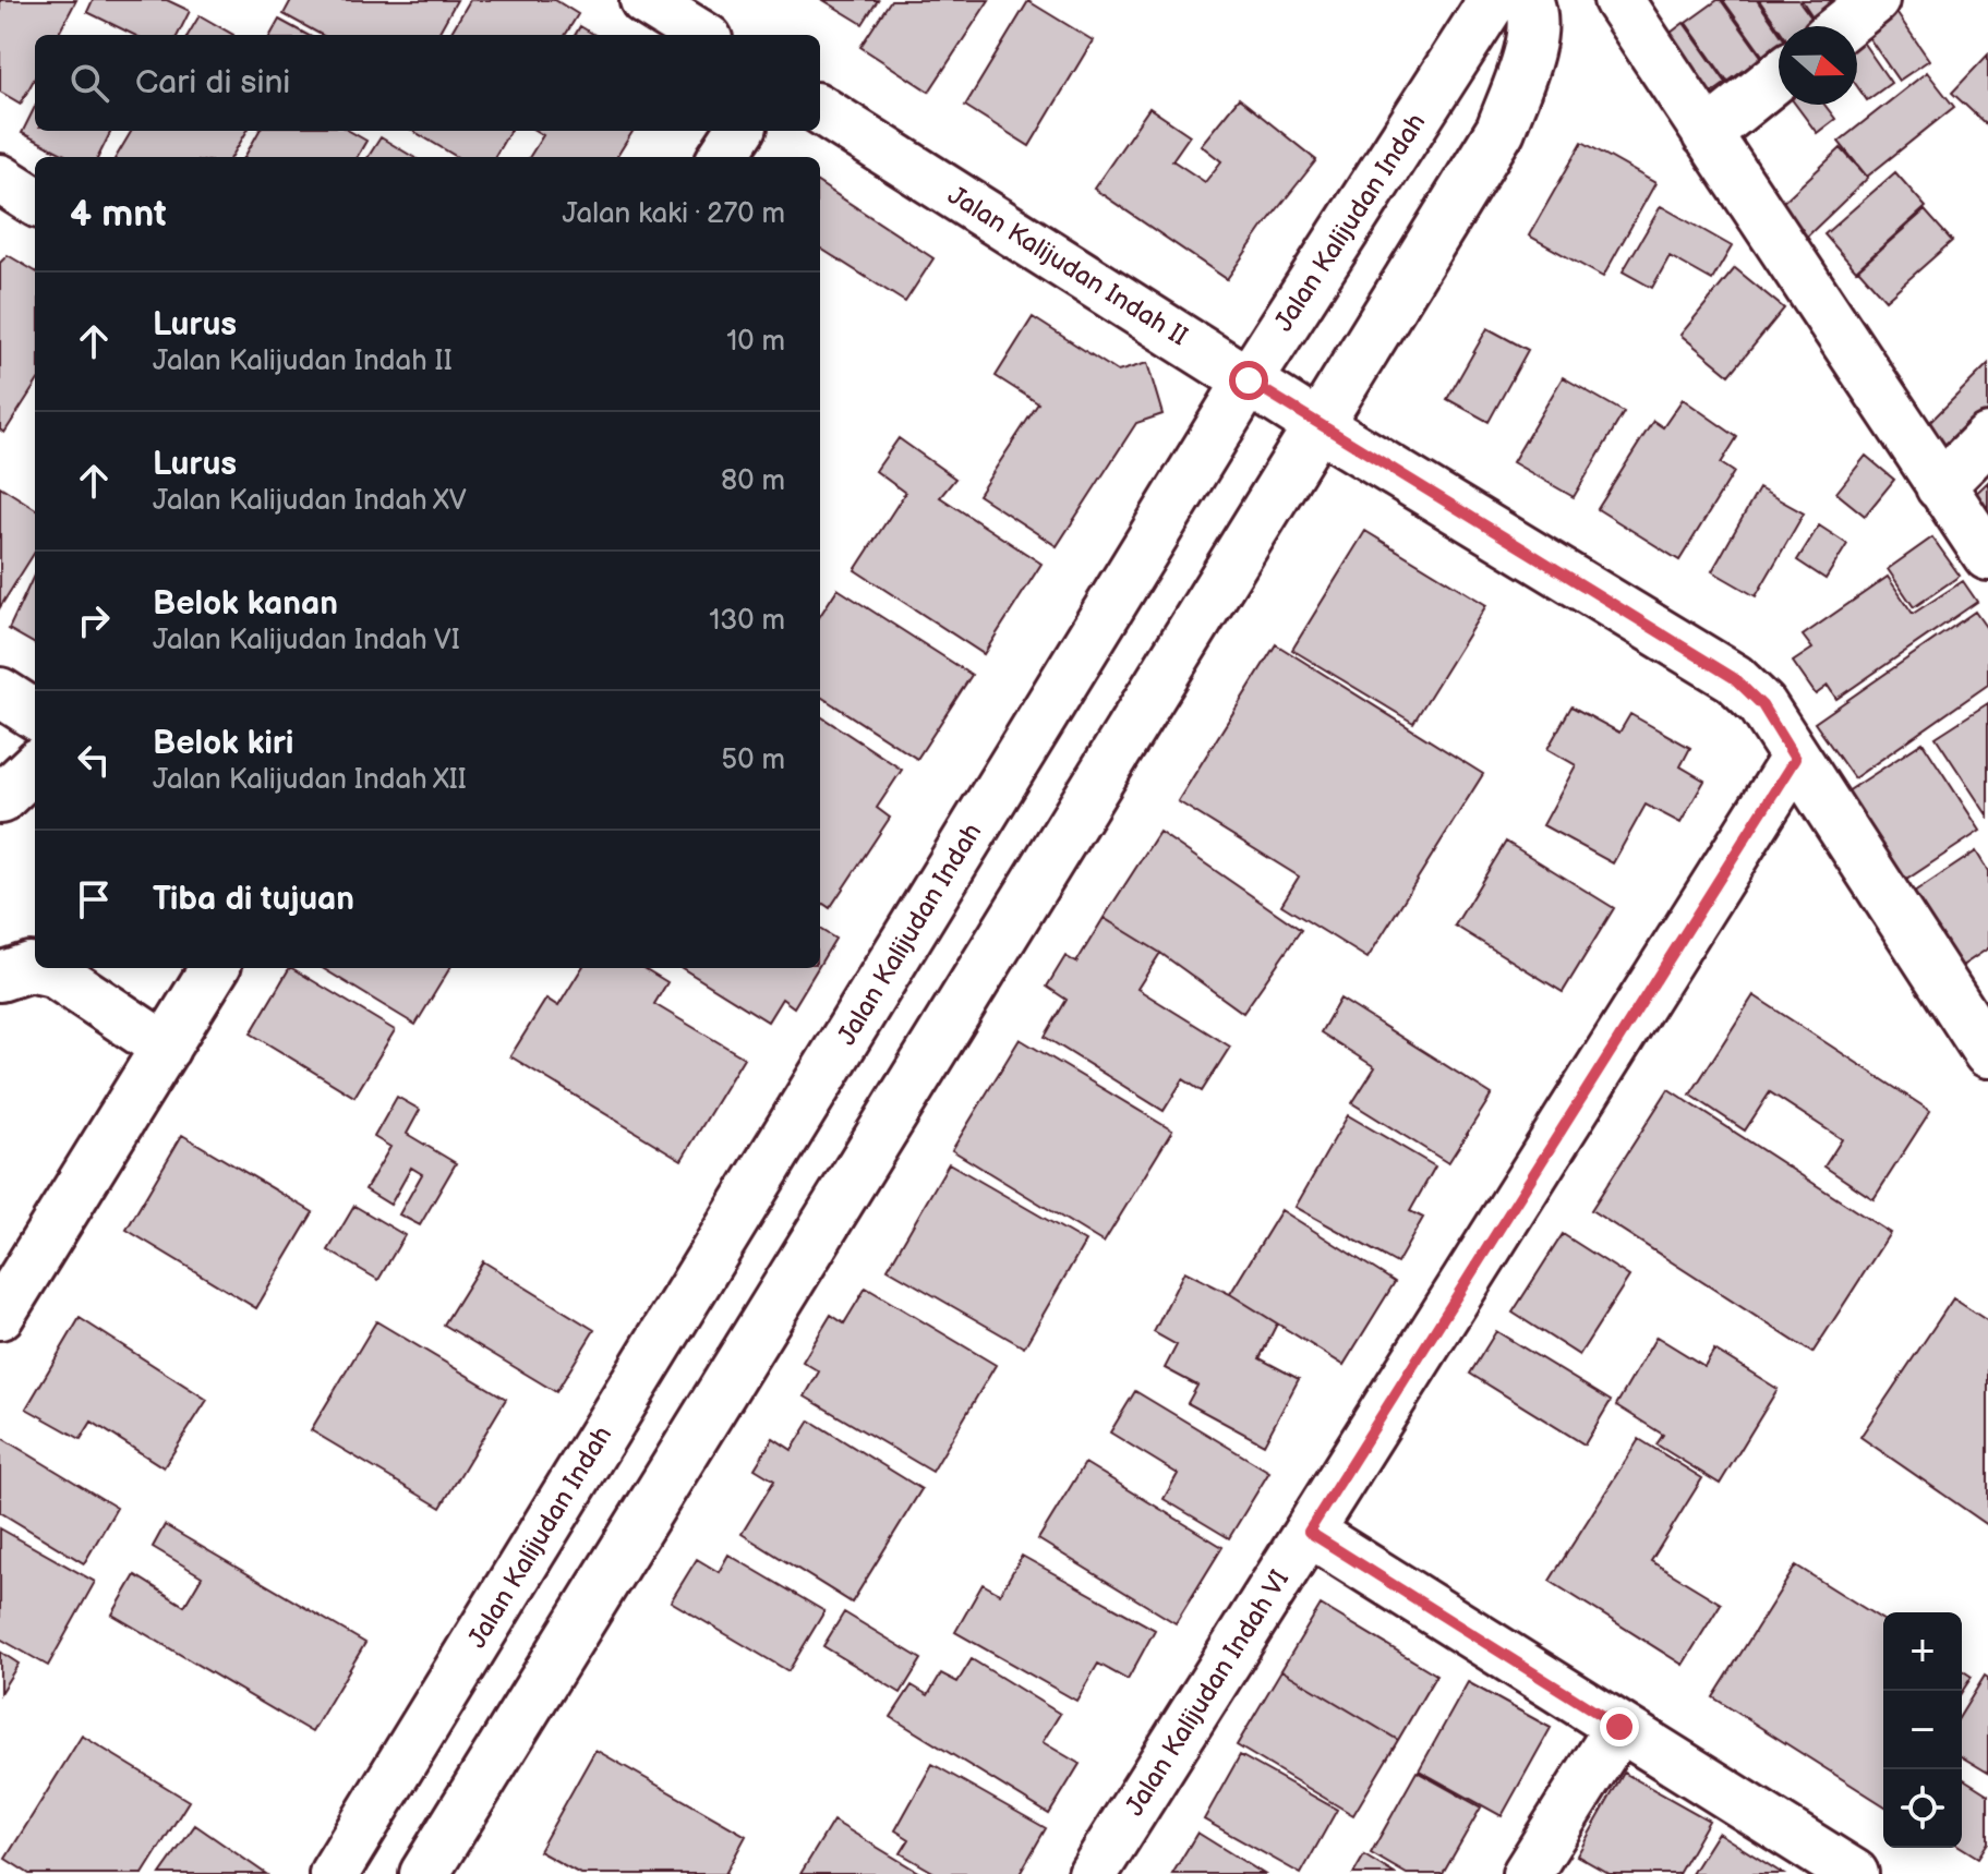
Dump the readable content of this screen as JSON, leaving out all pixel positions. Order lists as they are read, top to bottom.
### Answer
{
  "streets": {
    "street": ["Jalan Kalijudan Indah", "Jalan Kalijudan Indah II", "Jalan Kalijudan Indah VI"]
  },
  "crossings": [
    ["Jalan Kalijudan Indah", "Jalan Kalijudan Indah II"],
    ["Jalan Kalijudan Indah II", "Jalan Kalijudan Indah VI"]
  ],
  "north": "right",
  "page": {
    "search": "Cari di sini",
    "heading": ["4 mnt", "Jalan kaki · 270 m"],
    "list": [
      ["Lurus", "Jalan Kalijudan Indah II", "10 m"],
      ["Lurus", "Jalan Kalijudan Indah XV", "80 m"],
      ["Belok kanan", "Jalan Kalijudan Indah VI", "130 m"],
      ["Belok kiri", "Jalan Kalijudan Indah XII", "50 m"],
      "Tiba di tujuan"
    ],
    "map_buttons": ["+", "−"]
  }
}
